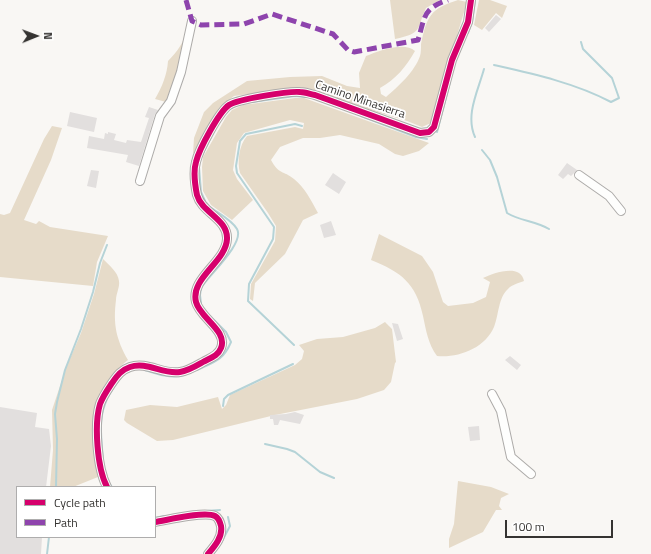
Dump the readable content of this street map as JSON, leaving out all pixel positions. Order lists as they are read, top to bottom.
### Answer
{
  "streets": {
    "street": ["Camino Minasierra"]
  },
  "legend": ["Cycle path", "Path"],
  "scale_bar": "100 m",
  "north": "right"
}
